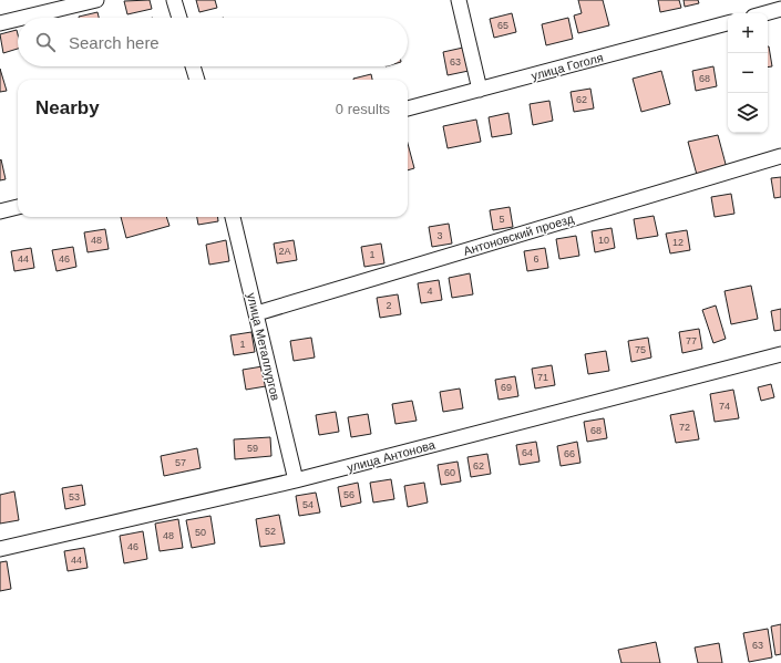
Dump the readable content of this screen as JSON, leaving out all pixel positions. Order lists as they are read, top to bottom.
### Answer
{
  "streets": {
    "street": [
      "улица Гоголя",
      "Антоновский проезд",
      "улица Металлургов",
      "улица Антонова"
    ]
  },
  "crossings": [
    ["Антоновский проезд", "улица Металлургов"],
    ["улица Металлургов", "улица Антонова"]
  ],
  "house_numbers": [
    "65",
    "63",
    "68",
    "62",
    "5",
    "3",
    "48",
    "10",
    "12",
    "2А",
    "1",
    "44",
    "46",
    "6",
    "4",
    "2",
    "77",
    "1",
    "75",
    "71",
    "69",
    "74",
    "72",
    "68",
    "59",
    "64",
    "66",
    "57",
    "62",
    "60",
    "56",
    "53",
    "54",
    "52",
    "50",
    "48",
    "46",
    "44",
    "63"
  ],
  "page": {
    "map_buttons": ["+", "−"],
    "search": "Search here",
    "heading": ["Nearby", "0 results"]
  }
}
